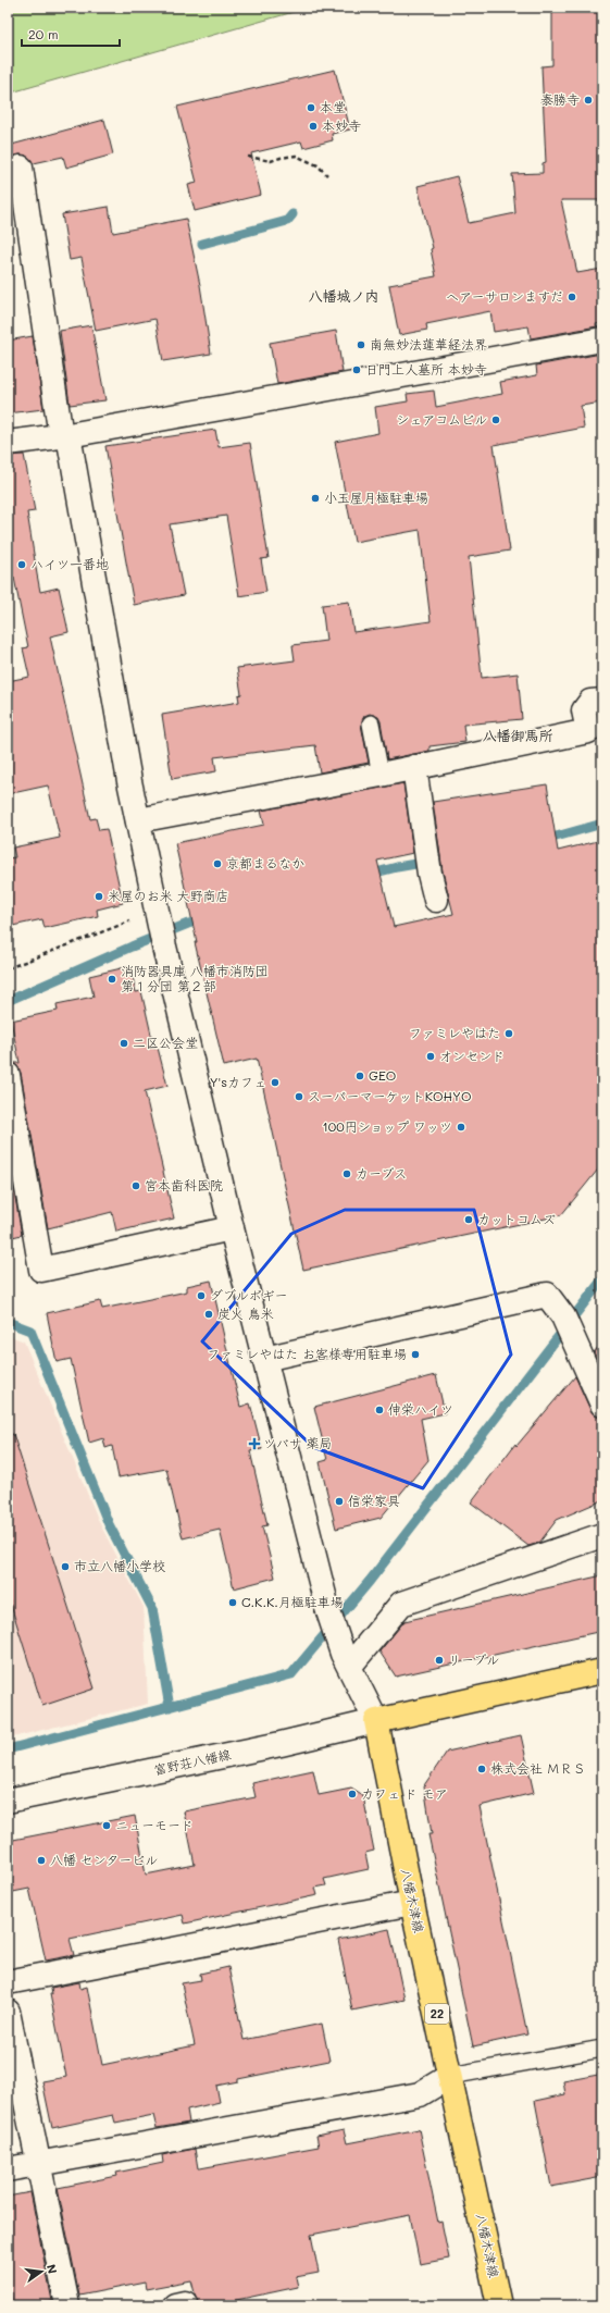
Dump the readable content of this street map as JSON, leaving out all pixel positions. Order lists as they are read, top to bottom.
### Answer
{
  "streets": {
    "main road": ["八幡木津線", "22"],
    "street": ["富野荘八幡線"]
  },
  "crossings": [
    ["富野荘八幡線", "八幡木津線"]
  ],
  "districts": ["八幡城ノ内", "八幡御馬所"],
  "places": {
    "other": [
      "泰勝寺",
      "本堂",
      "本妙寺",
      "ヘアーサロンますだ",
      "南無妙法蓮華経法界",
      "日門上人墓所 本妙寺",
      "シェアコムビル",
      "小玉屋月極駐車場",
      "ハイツ一番地",
      "京都まるなか",
      "米屋のお米 大野商店",
      "消防器具庫 八幡市消防団 第１分団 第２部",
      "ファミレやはた",
      "二区公会堂",
      "オンセンド",
      "GEO",
      "Y'sカフェ",
      "スーパーマーケットKOHYO",
      "100円ショップ ワッツ",
      "カーブス",
      "宮本歯科医院",
      "カットコムズ",
      "ダブルボギー",
      "炭火 鳥米",
      "ファミレやはた お客様専用駐車場",
      "伸栄ハイツ",
      "信栄家具",
      "市立八幡小学校",
      "C.K.K.月極駐車場",
      "リーブル",
      "株式会社 ＭＲＳ",
      "カフェ ド モア",
      "ニューモード",
      "八幡 センタービル"
    ],
    "health": ["ツバサ 薬局"]
  },
  "scale_bar": "20 m",
  "north": "right"
}
